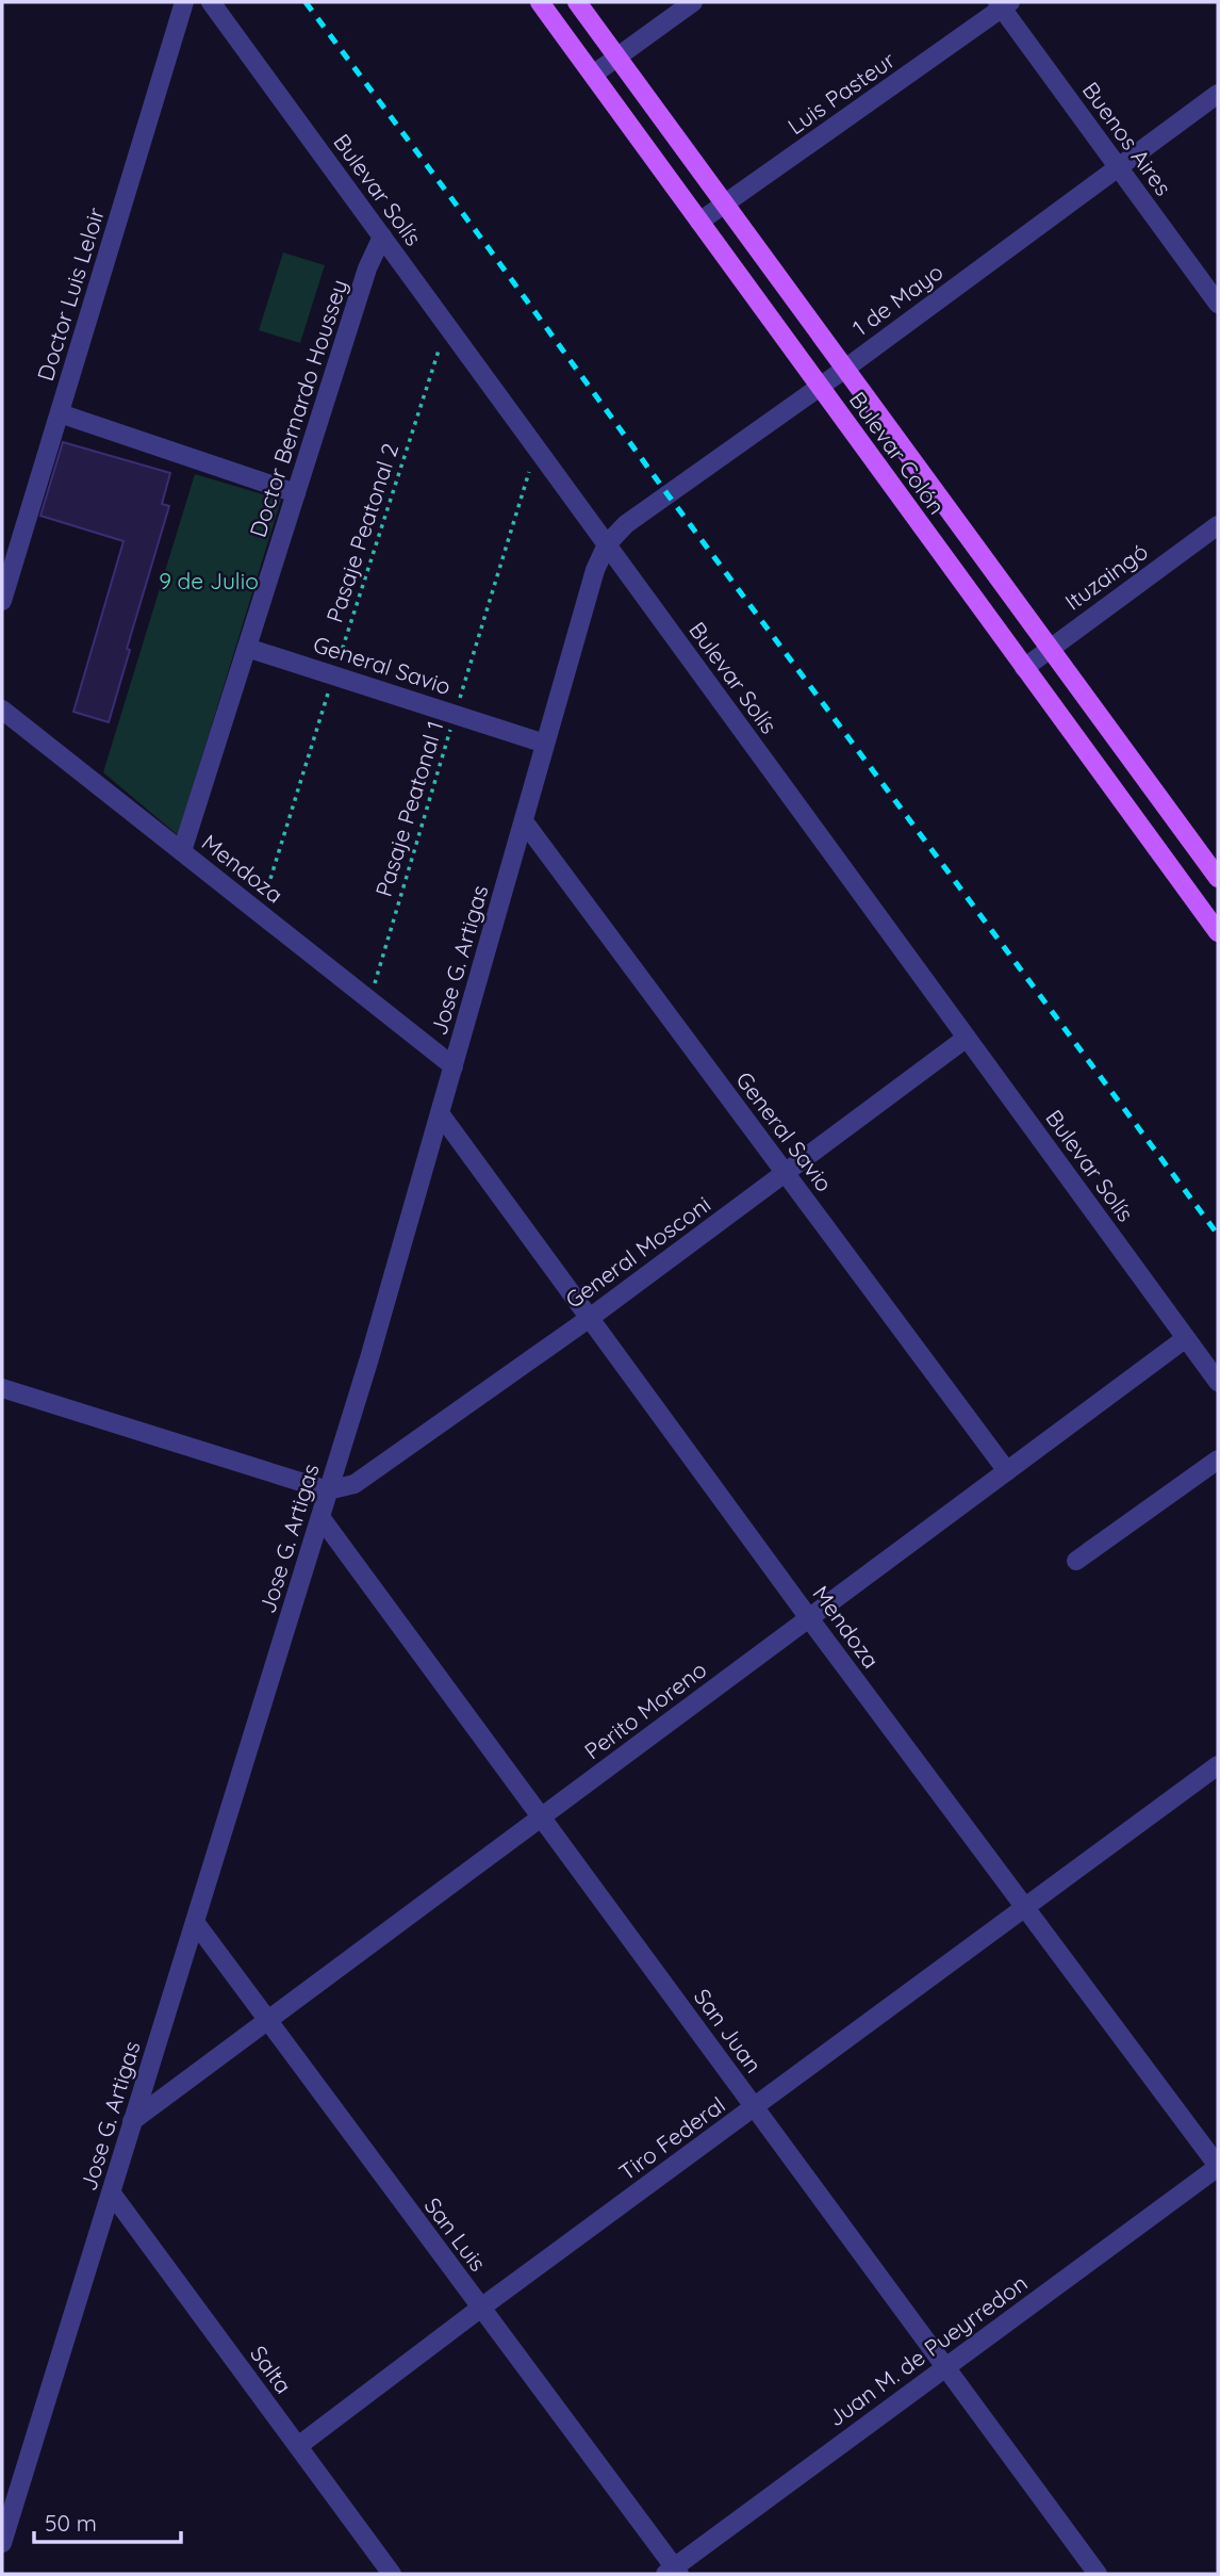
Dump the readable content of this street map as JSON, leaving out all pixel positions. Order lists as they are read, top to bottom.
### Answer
{
  "streets": {
    "main road": ["Bulevar Colón"],
    "street": [
      "Luis Pasteur",
      "Buenos Aires",
      "Bulevar Solís",
      "Doctor Luis Leloir",
      "1 de Mayo",
      "Doctor Bernardo Houssey",
      "Ituzaingó",
      "General Savio",
      "Mendoza",
      "Jose G. Artigas",
      "General Mosconi",
      "Perito Moreno",
      "San Juan",
      "Tiro Federal",
      "San Luis",
      "Juan M. de Pueyrredon",
      "Salta"
    ],
    "path": ["Pasaje Peatonal 2", "Pasaje Peatonal 1"]
  },
  "crossings": [
    ["Luis Pasteur", "Buenos Aires"],
    ["Luis Pasteur", "Bulevar Colón"],
    ["Buenos Aires", "1 de Mayo"],
    ["Bulevar Solís", "1 de Mayo"],
    ["Bulevar Solís", "Doctor Bernardo Houssey"],
    ["Bulevar Solís", "Jose G. Artigas"],
    ["Bulevar Solís", "General Mosconi"],
    ["Bulevar Solís", "Perito Moreno"],
    ["1 de Mayo", "Bulevar Colón"],
    ["1 de Mayo", "Jose G. Artigas"],
    ["Doctor Bernardo Houssey", "General Savio"],
    ["Doctor Bernardo Houssey", "Mendoza"],
    ["Bulevar Colón", "Ituzaingó"],
    ["Pasaje Peatonal 2", "General Savio"],
    ["General Savio", "Pasaje Peatonal 1"],
    ["General Savio", "Jose G. Artigas"],
    ["General Savio", "General Mosconi"],
    ["General Savio", "Perito Moreno"],
    ["Mendoza", "Jose G. Artigas"],
    ["Mendoza", "General Mosconi"],
    ["Mendoza", "Perito Moreno"],
    ["Mendoza", "Tiro Federal"],
    ["Mendoza", "Juan M. de Pueyrredon"],
    ["Jose G. Artigas", "General Mosconi"],
    ["Jose G. Artigas", "Perito Moreno"],
    ["Jose G. Artigas", "San Juan"],
    ["Jose G. Artigas", "San Luis"],
    ["Jose G. Artigas", "Salta"],
    ["Perito Moreno", "San Juan"],
    ["Perito Moreno", "San Luis"],
    ["San Juan", "Tiro Federal"],
    ["San Juan", "Juan M. de Pueyrredon"],
    ["Tiro Federal", "San Luis"],
    ["Tiro Federal", "Salta"],
    ["San Luis", "Juan M. de Pueyrredon"]
  ],
  "parks": ["9 de Julio"],
  "scale_bar": "50 m"
}
